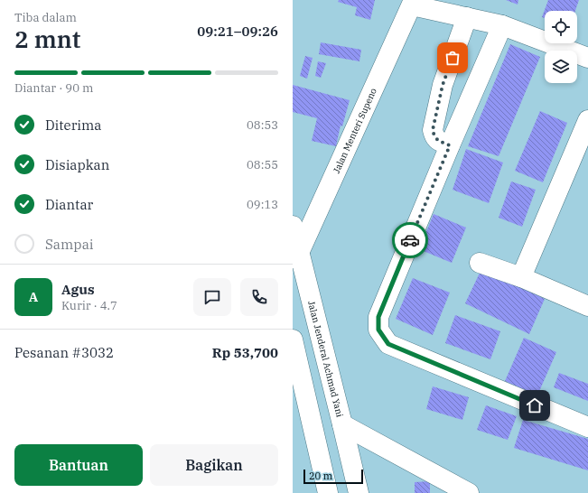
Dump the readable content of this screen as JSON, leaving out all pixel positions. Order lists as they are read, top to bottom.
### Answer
{
  "streets": {
    "street": ["Jalan Menteri Supeno", "Jalan Jenderal Achmad Yani"]
  },
  "crossings": [
    ["Jalan Menteri Supeno", "Jalan Jenderal Achmad Yani"]
  ],
  "scale_bar": "20 m",
  "page": {
    "heading": ["2 mnt", "Tiba dalam", "09:21–09:26"],
    "panel": [
      "Agus",
      "Kurir · 4.7",
      "Pesanan #3032",
      "Rp 53,700"
    ],
    "bar": "Diantar · 90 m",
    "list": [
      ["Diterima", "08:53"],
      ["Disiapkan", "08:55"],
      ["Diantar", "09:13"],
      "Sampai"
    ],
    "round": "A",
    "buttons": ["Bantuan", "Bagikan"],
    "scale": "20 m"
  }
}
